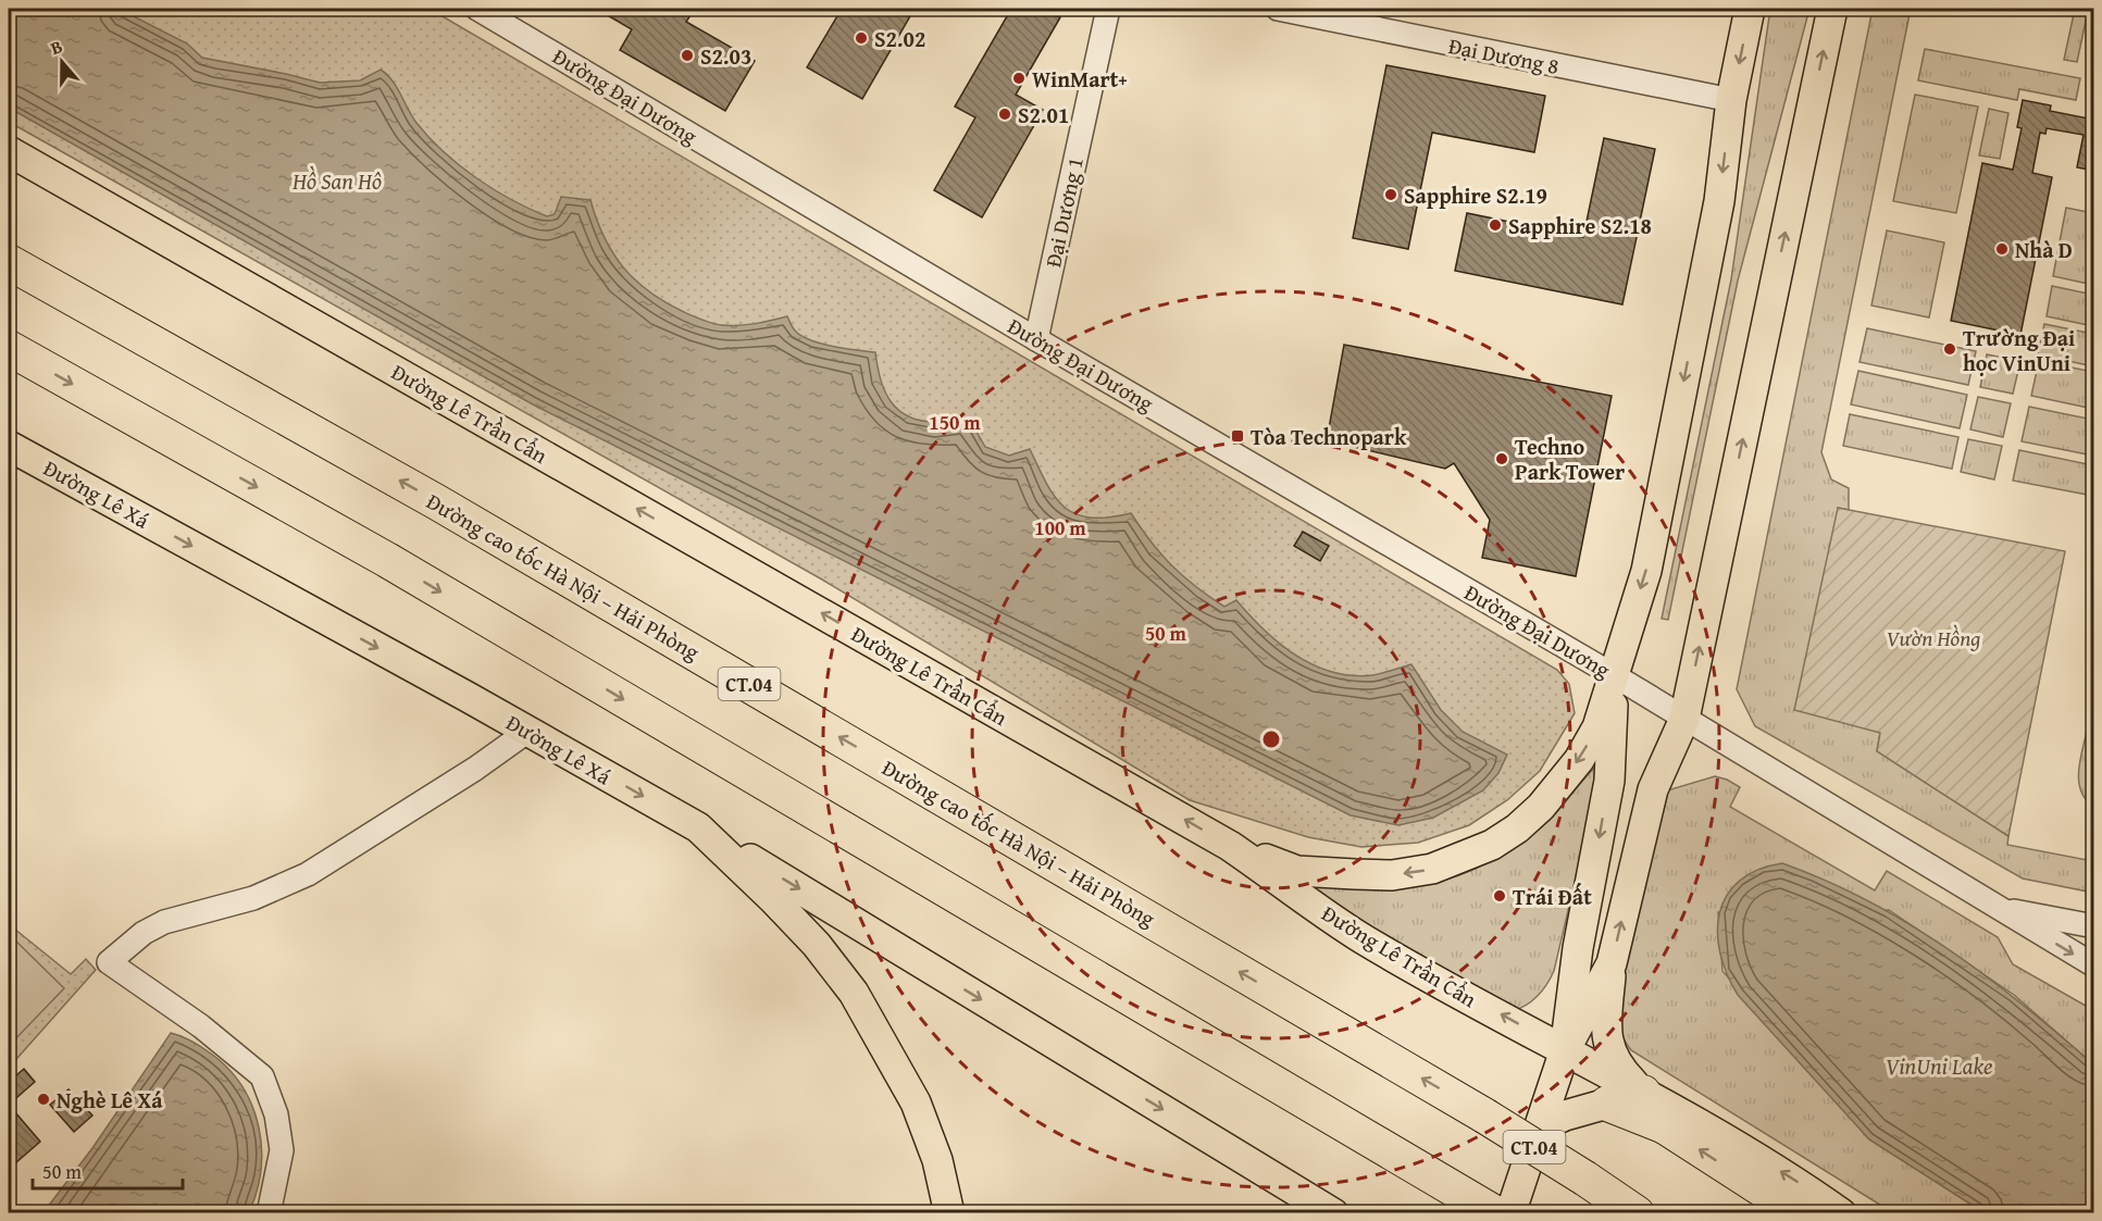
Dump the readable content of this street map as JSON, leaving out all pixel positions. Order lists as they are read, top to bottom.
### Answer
{
  "streets": {
    "highway": ["Đường cao tốc Hà Nội – Hải Phòng", "CT.04"],
    "main road": ["Đường Lê Trần Cẩn", "Đường Lê Xá"],
    "street": ["Đại Dương 8", "Đường Đại Dương", "Đại Dương 1"]
  },
  "crossings": [
    ["Đường Đại Dương", "Đại Dương 1"]
  ],
  "one_way": ["Đường Lê Xá"],
  "water": ["Hồ San Hô", "VinUni Lake"],
  "parks": ["Vườn Hồng"],
  "places": {
    "other": [
      "S2.02",
      "S2.03",
      "WinMart+",
      "S2.01",
      "Sapphire S2.19",
      "Sapphire S2.18",
      "Nhà D",
      "Trường Đại học VinUni",
      "Techno Park Tower",
      "Trái Đất",
      "Nghè Lê Xá"
    ],
    "transit": ["Tòa Technopark"]
  },
  "scale_bar": "50 m",
  "north": "top",
  "rings": ["150 m", "100 m", "50 m"]
}
